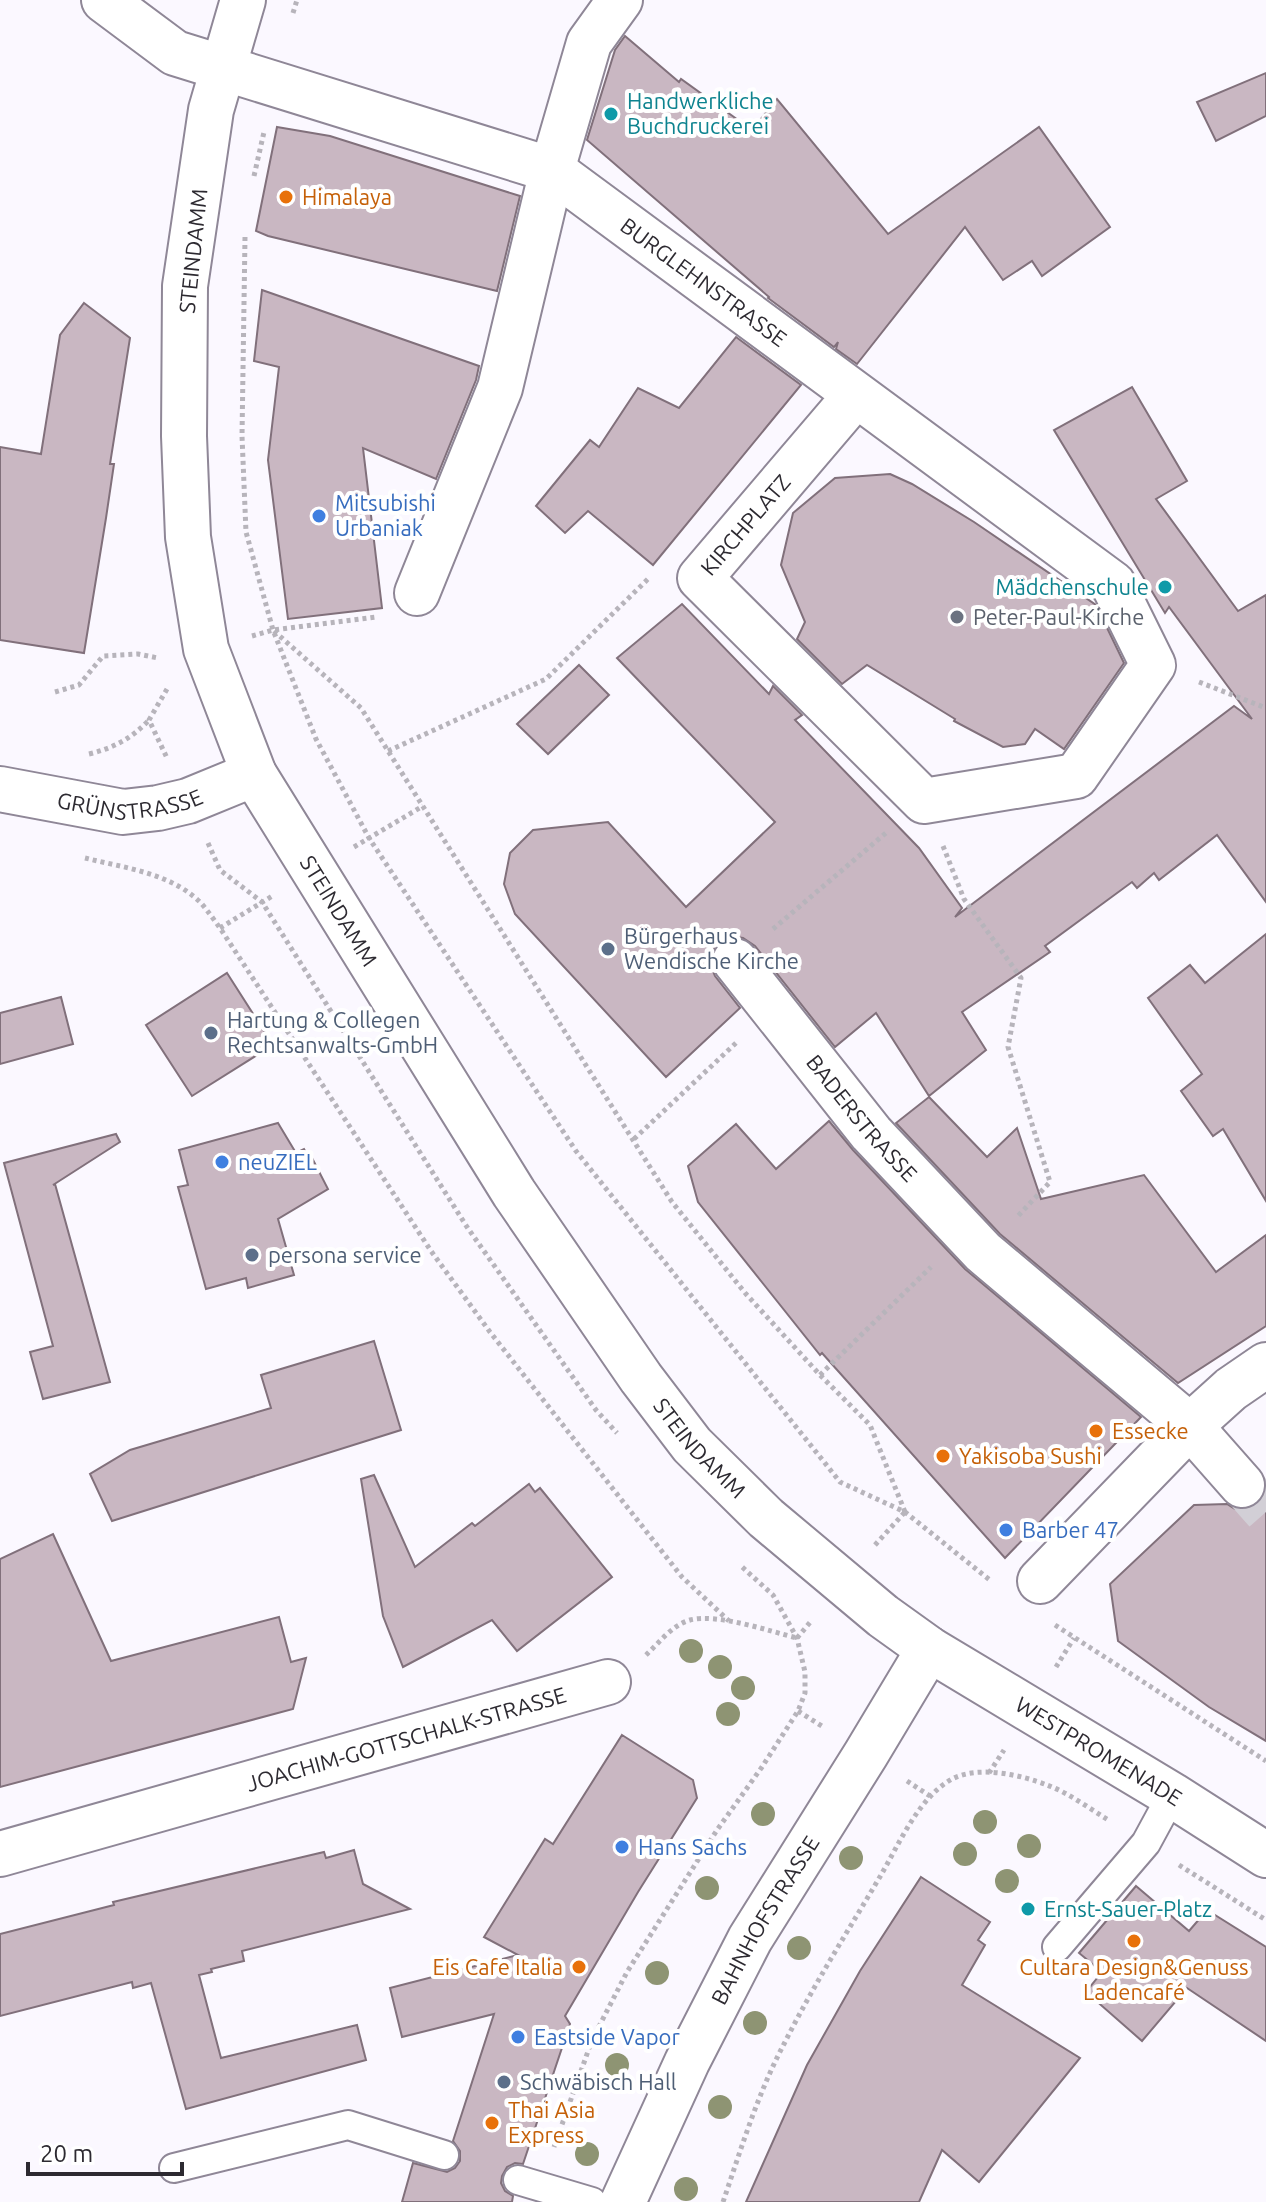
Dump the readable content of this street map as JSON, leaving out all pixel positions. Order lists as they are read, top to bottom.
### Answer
{
  "streets": {
    "street": [
      "STEINDAMM",
      "BURGLEHNSTRASSE",
      "KIRCHPLATZ",
      "GRÜNSTRASSE",
      "BADERSTRASSE",
      "JOACHIM-GOTTSCHALK-STRASSE",
      "WESTPROMENADE",
      "BAHNHOFSTRASSE"
    ]
  },
  "crossings": [
    ["STEINDAMM", "BURGLEHNSTRASSE"],
    ["STEINDAMM", "GRÜNSTRASSE"],
    ["STEINDAMM", "WESTPROMENADE"],
    ["STEINDAMM", "BAHNHOFSTRASSE"],
    ["BURGLEHNSTRASSE", "KIRCHPLATZ"],
    ["WESTPROMENADE", "BAHNHOFSTRASSE"]
  ],
  "places": [
    "Handwerkliche Buchdruckerei",
    "Himalaya",
    "Mitsubishi Urbaniak",
    "Mädchenschule",
    "Peter-Paul-Kirche",
    "Bürgerhaus Wendische Kirche",
    "Hartung & Collegen Rechtsanwalts-GmbH",
    "neuZIEL",
    "persona service",
    "Essecke",
    "Yakisoba Sushi",
    "Barber 47",
    "Hans Sachs",
    "Ernst-Sauer-Platz",
    "Cultara Design&Genuss Ladencafé",
    "Eis Cafe Italia",
    "Eastside Vapor",
    "Schwäbisch Hall",
    "Thai Asia Express"
  ],
  "scale_bar": "20 m"
}
